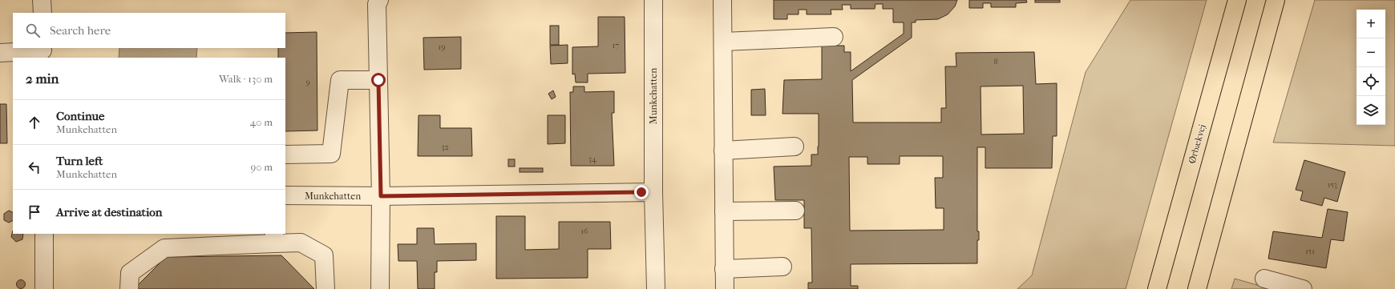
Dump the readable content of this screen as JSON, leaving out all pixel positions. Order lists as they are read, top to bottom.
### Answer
{
  "streets": {
    "main road": ["Ørbækvej"],
    "street": ["Munkehatten"]
  },
  "house_numbers": [
    "17",
    "19",
    "8",
    "9",
    "32",
    "34",
    "153",
    "16",
    "151"
  ],
  "page": {
    "map_buttons": ["+", "−"],
    "search": "Search here",
    "heading": ["2 min", "Walk · 130 m"],
    "list": [
      ["Continue", "Munkehatten", "40 m"],
      ["Turn left", "Munkehatten", "90 m"],
      "Arrive at destination"
    ]
  }
}
